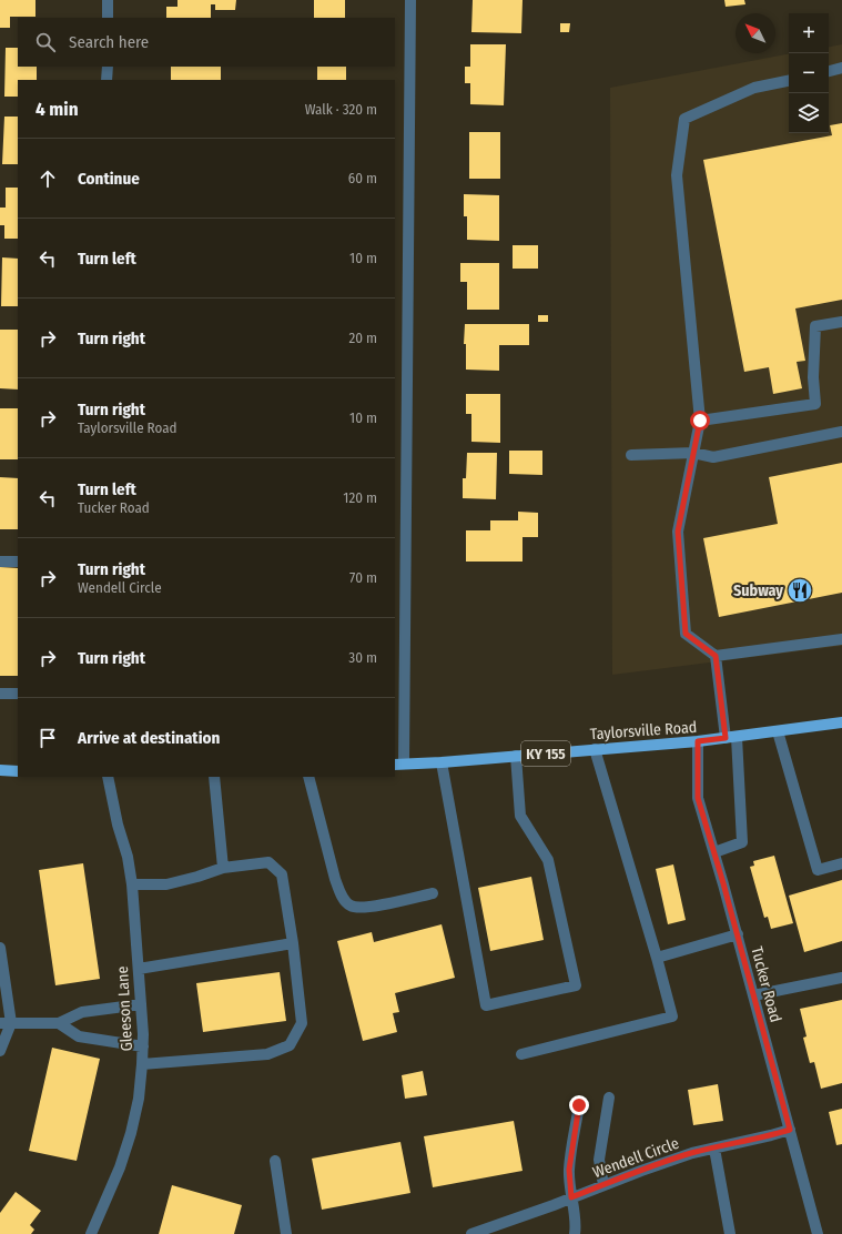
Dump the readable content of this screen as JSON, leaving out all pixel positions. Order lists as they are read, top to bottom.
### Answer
{
  "streets": {
    "main road": ["Taylorsville Road", "KY 155"],
    "street": ["Tucker Road", "Gleeson Lane", "Wendell Circle"]
  },
  "crossings": [
    ["Taylorsville Road", "Tucker Road"],
    ["Tucker Road", "Wendell Circle"]
  ],
  "places": {
    "restaurant": ["Subway"]
  },
  "north": "top left",
  "page": {
    "map_buttons": ["+", "−"],
    "search": "Search here",
    "heading": ["4 min", "Walk · 320 m"],
    "list": [
      ["Continue", "60 m"],
      ["Turn left", "10 m"],
      ["Turn right", "20 m"],
      ["Turn right", "Taylorsville Road", "10 m"],
      ["Turn left", "Tucker Road", "120 m"],
      ["Turn right", "Wendell Circle", "70 m"],
      ["Turn right", "30 m"],
      "Arrive at destination"
    ]
  }
}
